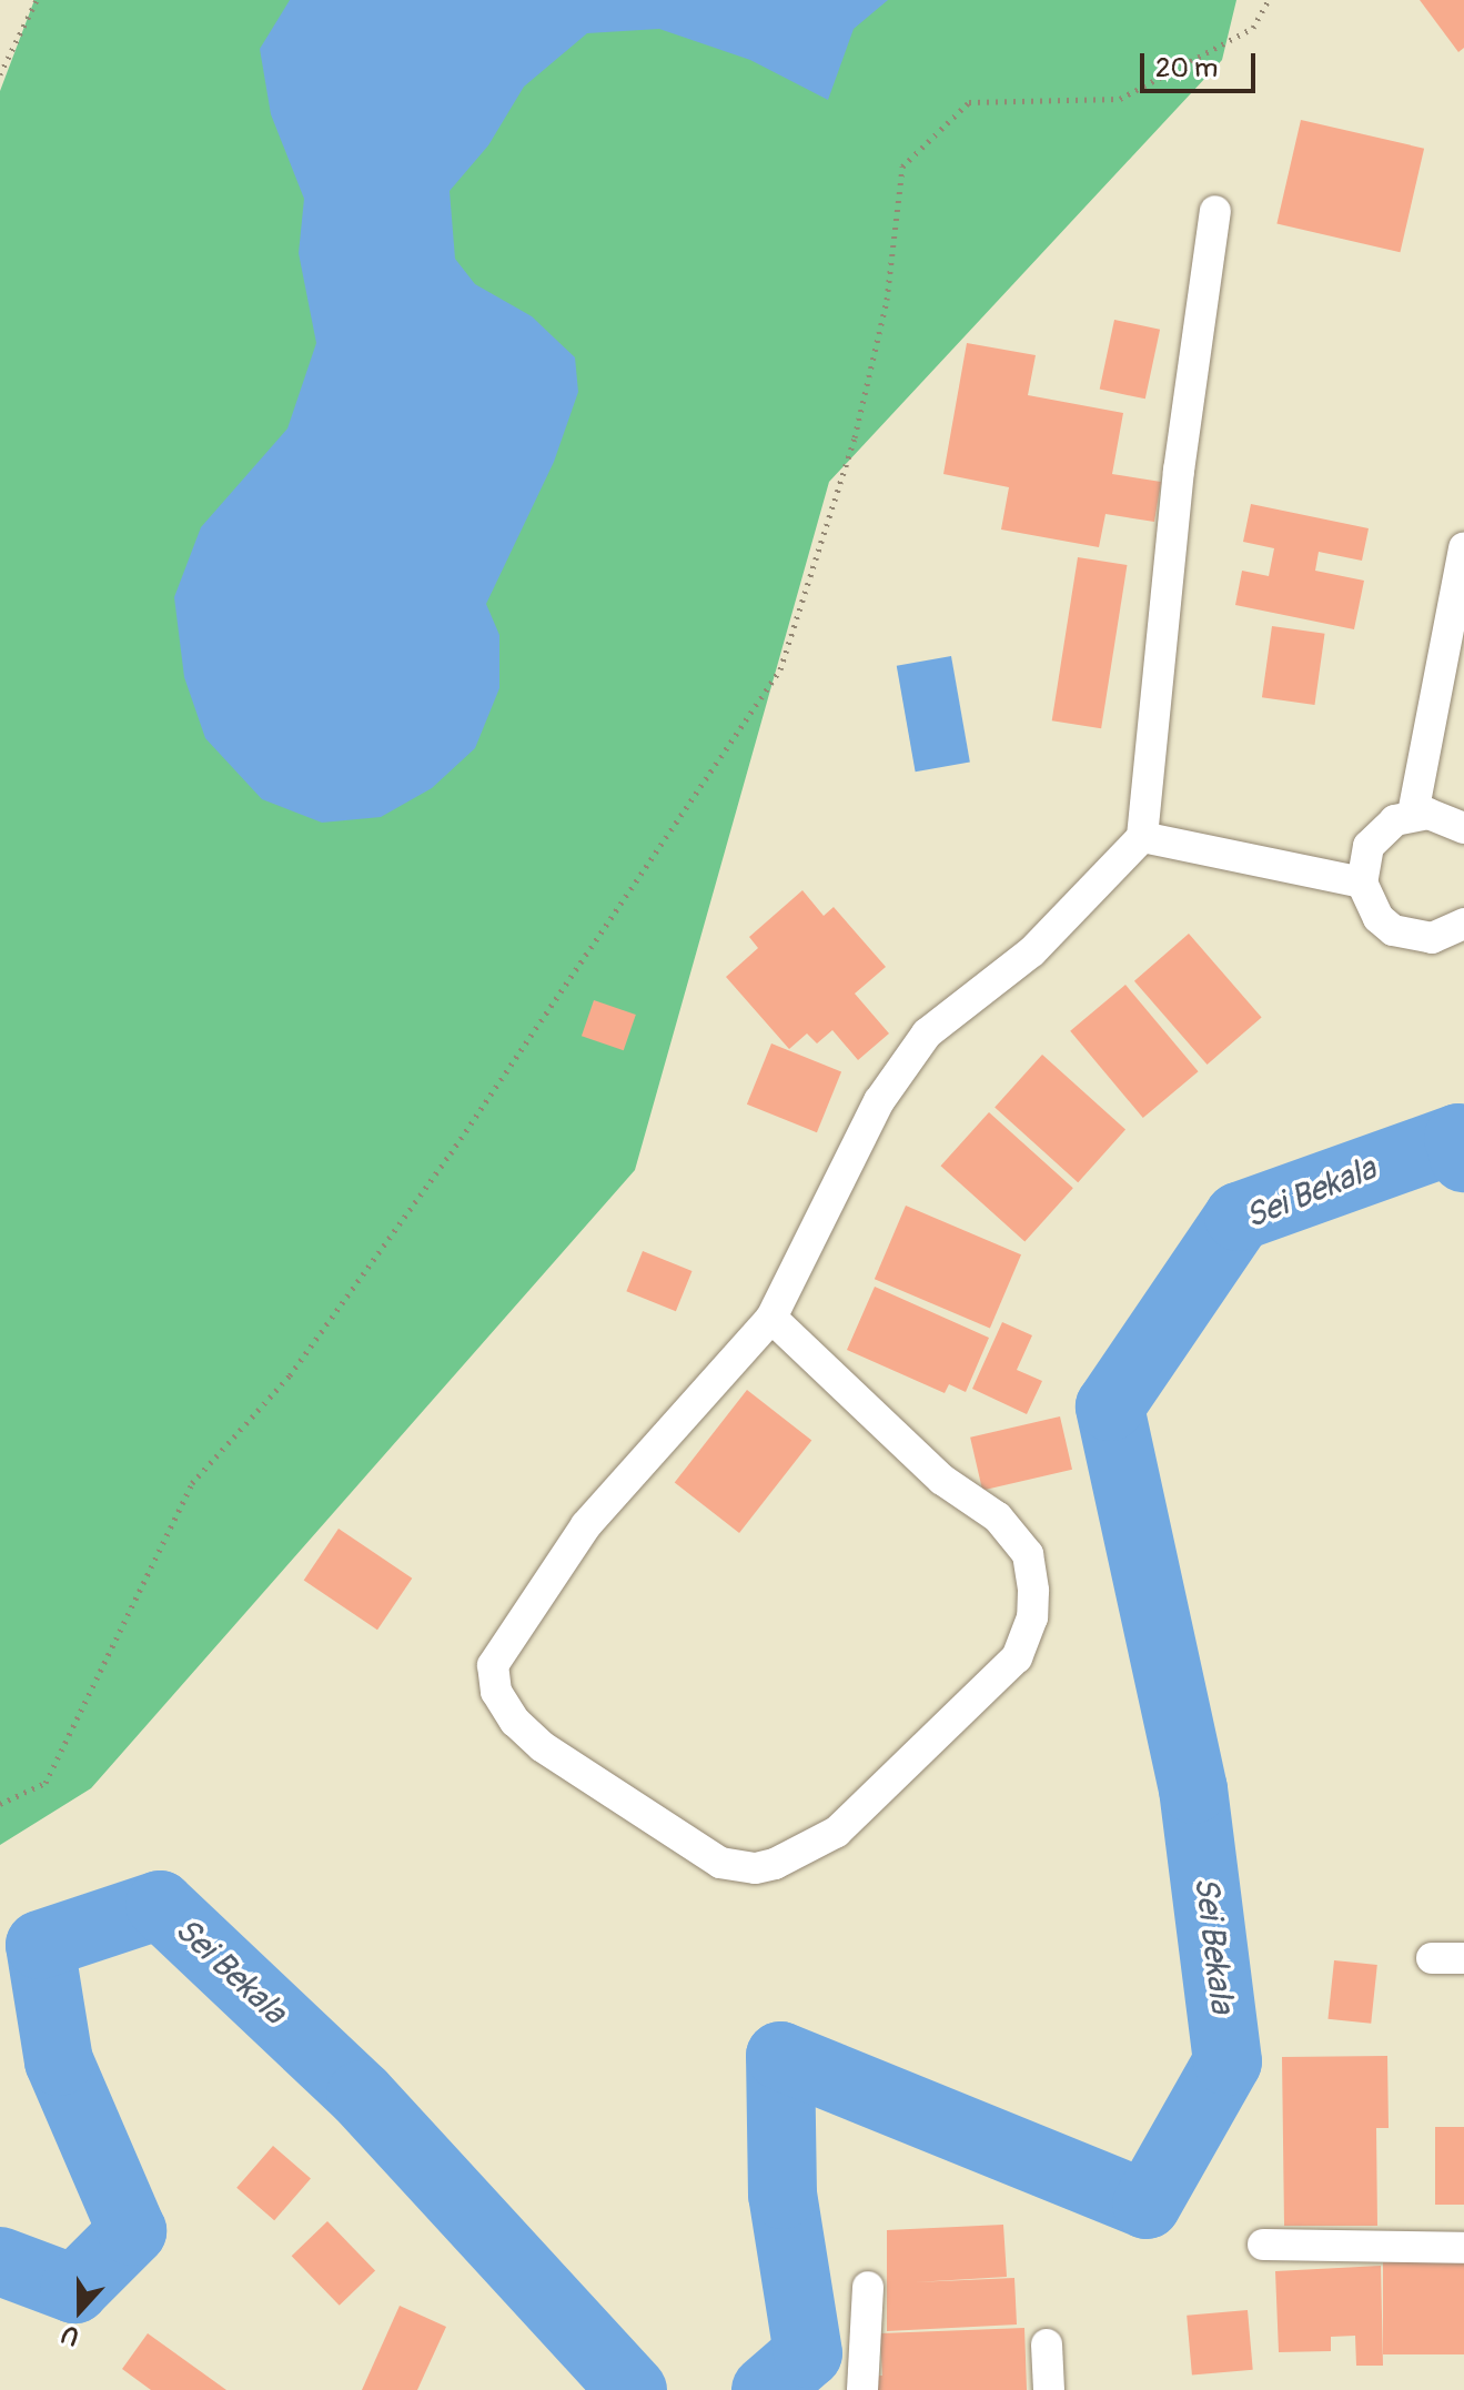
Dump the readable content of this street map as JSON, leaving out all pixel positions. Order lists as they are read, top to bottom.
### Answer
{
  "water": ["Sei Bekala"],
  "scale_bar": "20 m",
  "north": "bottom"
}
